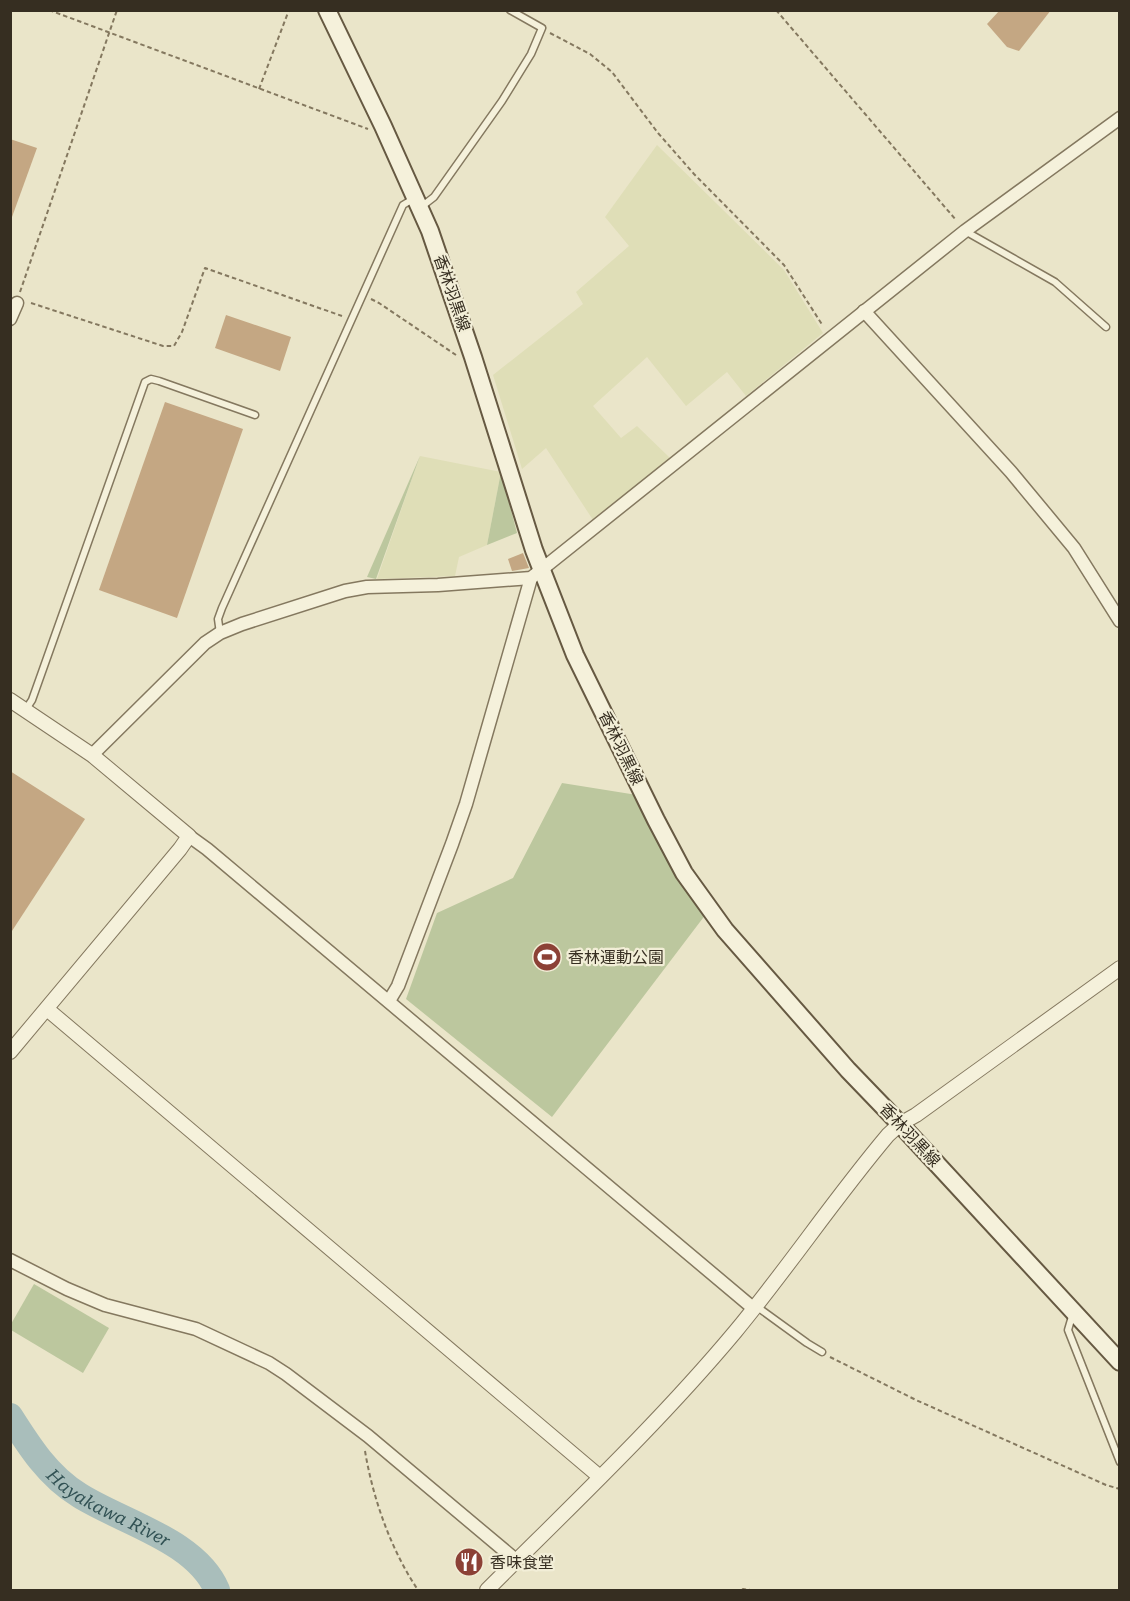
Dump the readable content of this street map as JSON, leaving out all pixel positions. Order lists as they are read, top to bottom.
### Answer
{
  "streets": {
    "main road": ["香林羽黒線"]
  },
  "water": ["Hayakawa River"],
  "places": {
    "sports": ["香林運動公園"],
    "restaurant": ["香味食堂"]
  }
}
